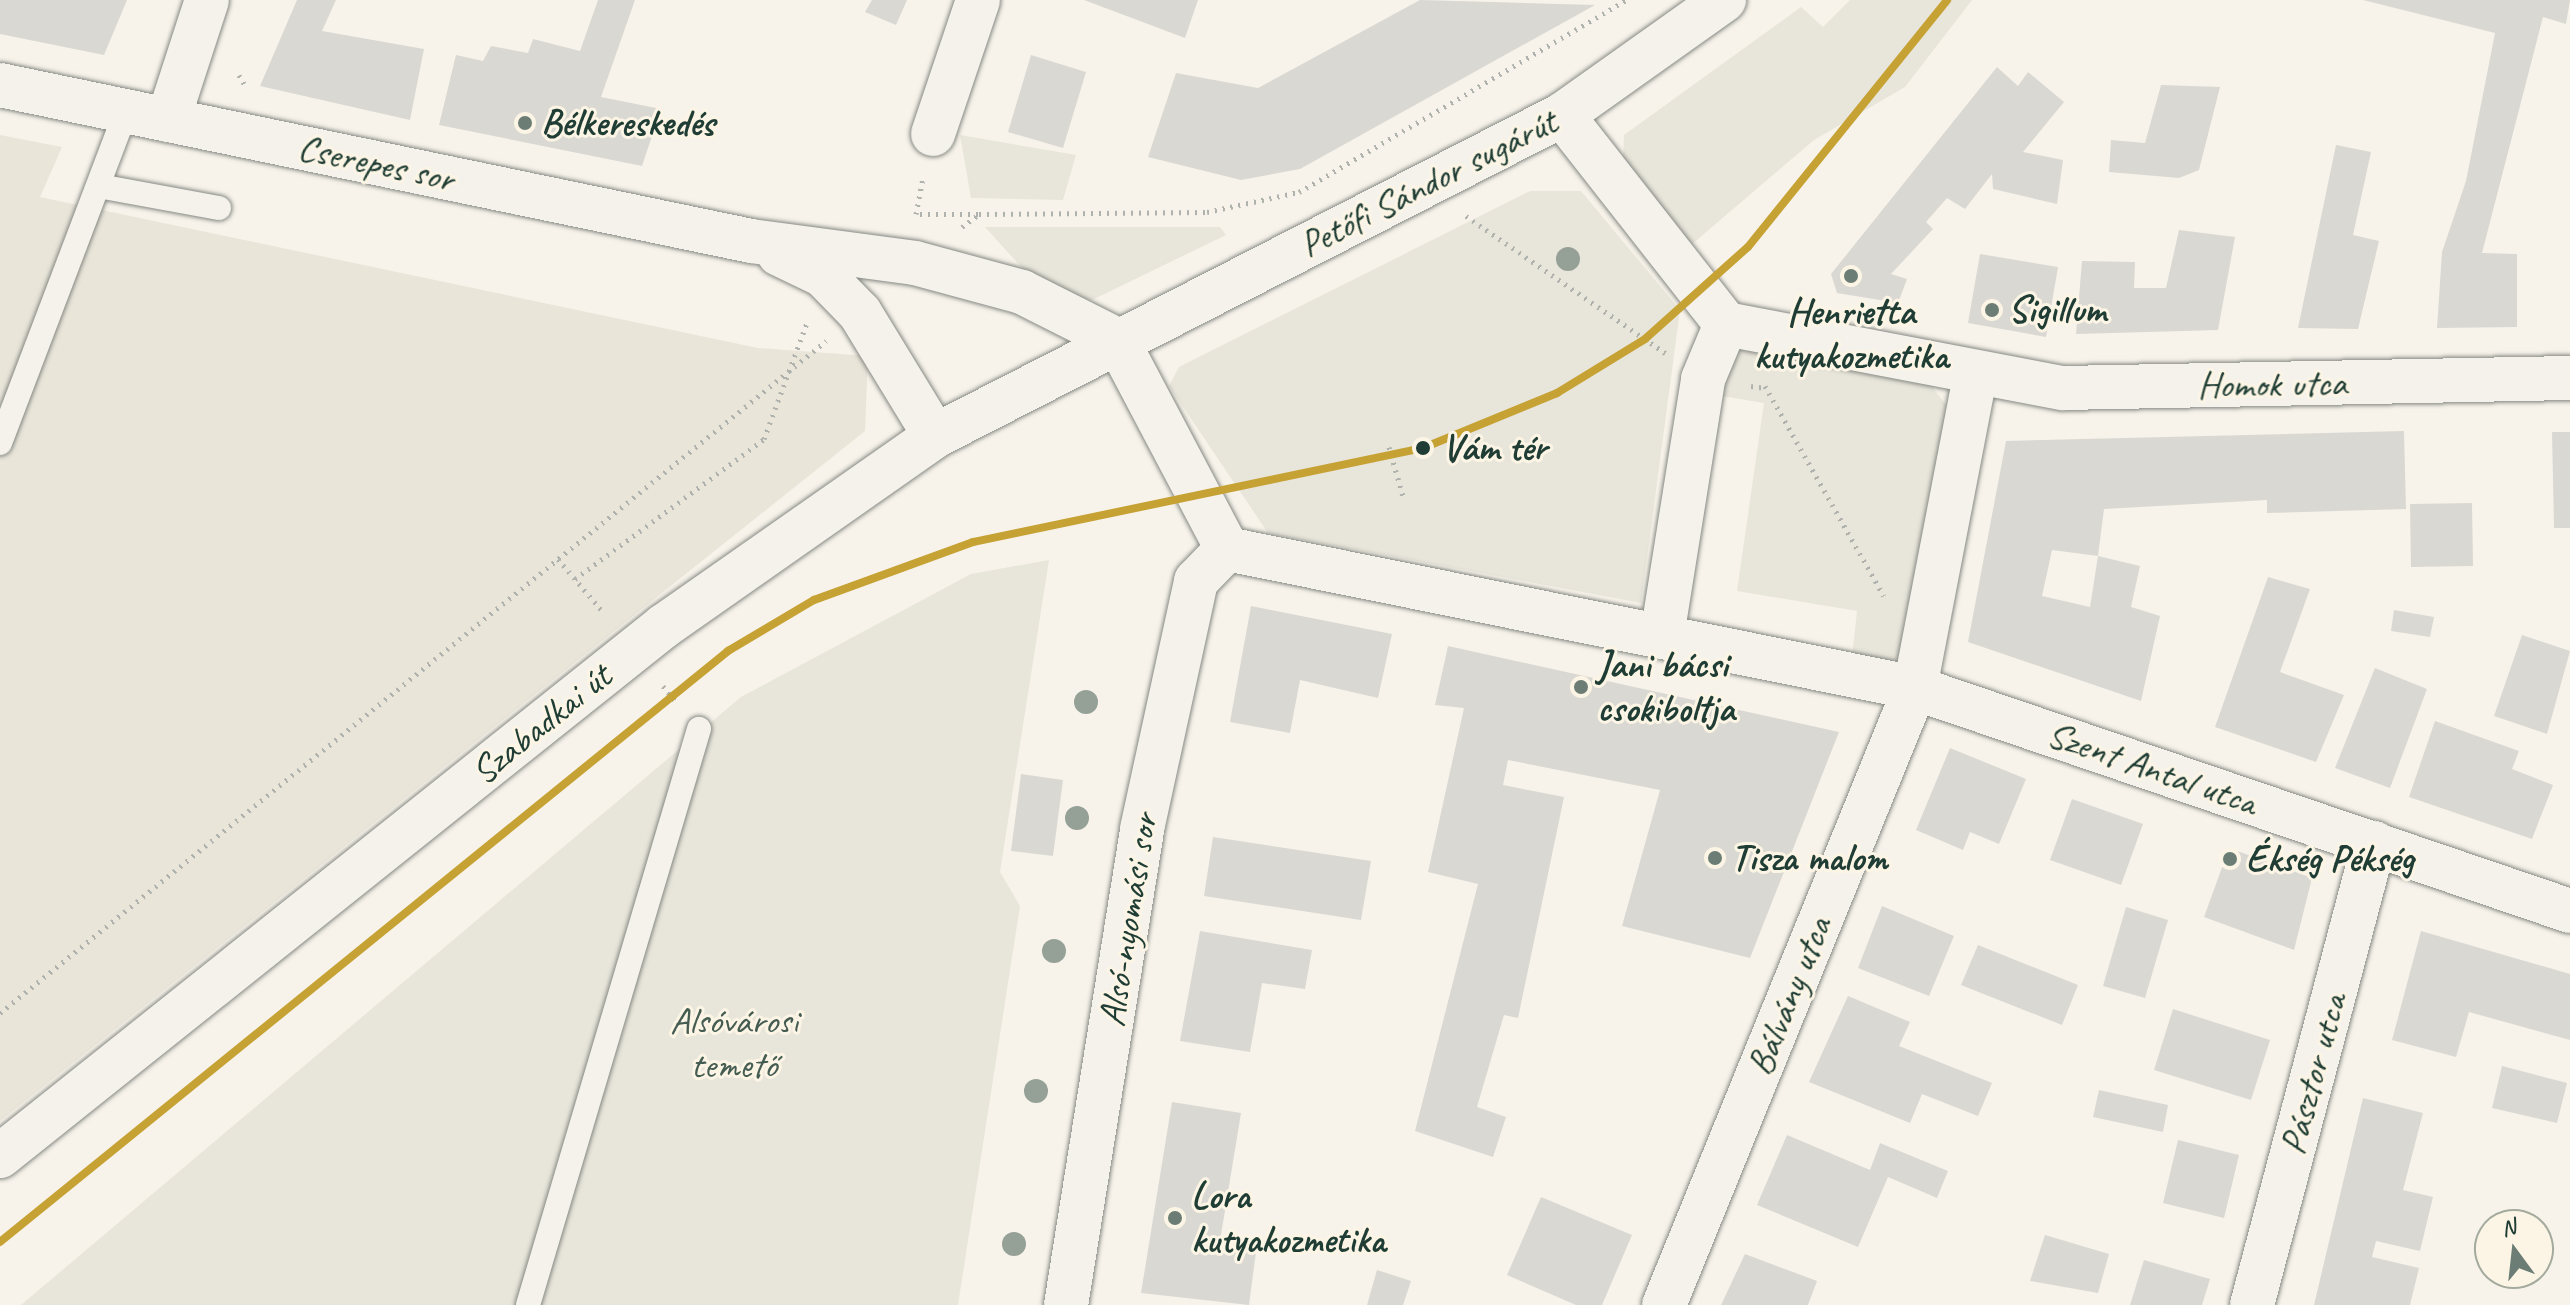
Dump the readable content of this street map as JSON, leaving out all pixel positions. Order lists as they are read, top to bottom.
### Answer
{
  "streets": {
    "street": [
      "Cserepes sor",
      "Petőfi Sándor sugárút",
      "Homok utca",
      "Szabadkai út",
      "Szent Antal utca",
      "Alsó-nyomási sor",
      "Bálvány utca",
      "Pásztor utca"
    ]
  },
  "crossings": [
    ["Petőfi Sándor sugárút", "Szabadkai út"],
    ["Szent Antal utca", "Bálvány utca"],
    ["Szent Antal utca", "Pásztor utca"]
  ],
  "parks": ["Alsóvárosi temető"],
  "places": [
    "Bélkereskedés",
    "Henrietta kutyakozmetika",
    "Sigillum",
    "Vám tér",
    "Jani bácsi csokiboltja",
    "Tisza malom",
    "Ékség Pékség",
    "Lora kutyakozmetika"
  ],
  "north": "top"
}
